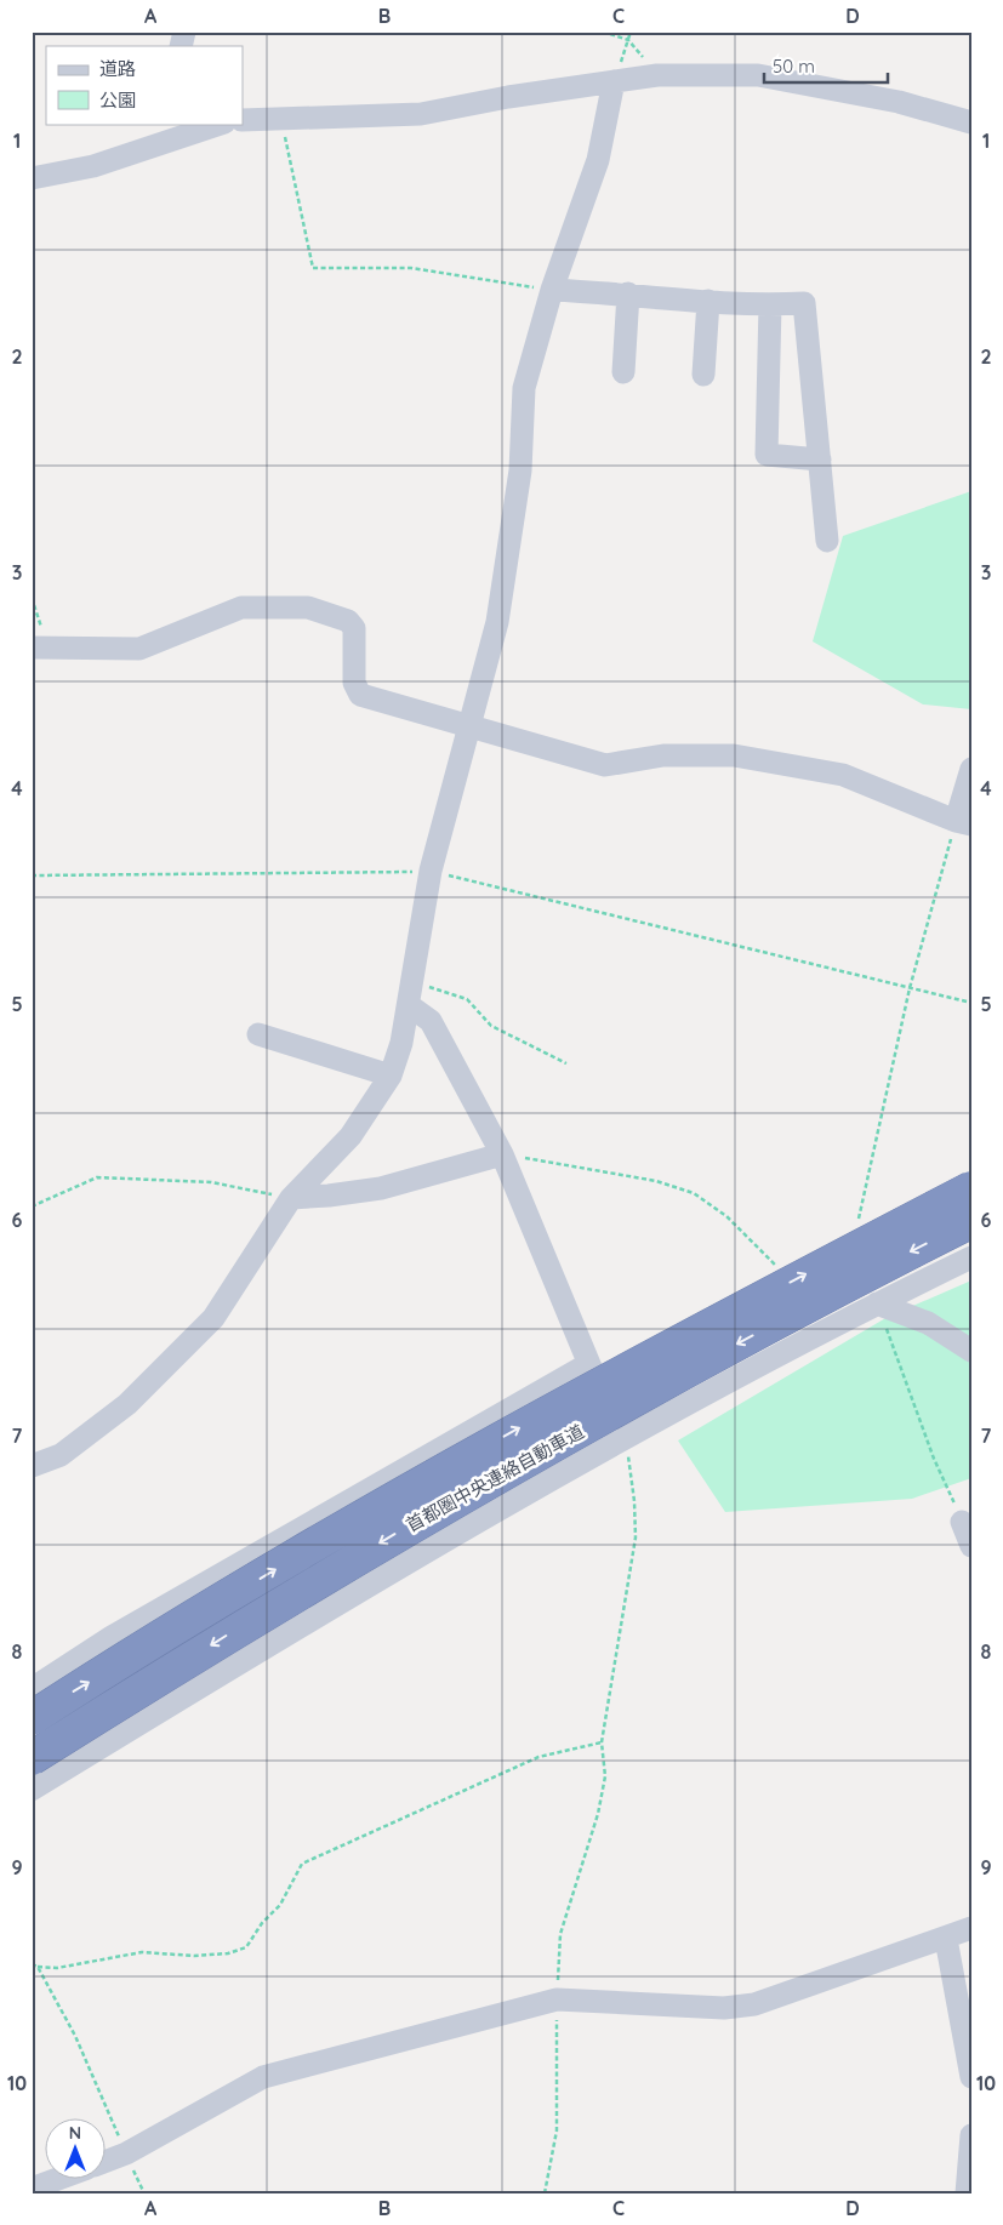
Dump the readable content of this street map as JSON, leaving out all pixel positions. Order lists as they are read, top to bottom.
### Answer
{
  "streets": {
    "highway": ["首都圏中央連絡自動車道"]
  },
  "legend": ["道路", "公園"],
  "scale_bar": "50 m",
  "north": "top",
  "grid": {
    "columns": [
      "A",
      "B",
      "C",
      "D"
    ],
    "rows": [
      "1",
      "2",
      "3",
      "4",
      "5",
      "6",
      "7",
      "8",
      "9",
      "10"
    ]
  }
}
